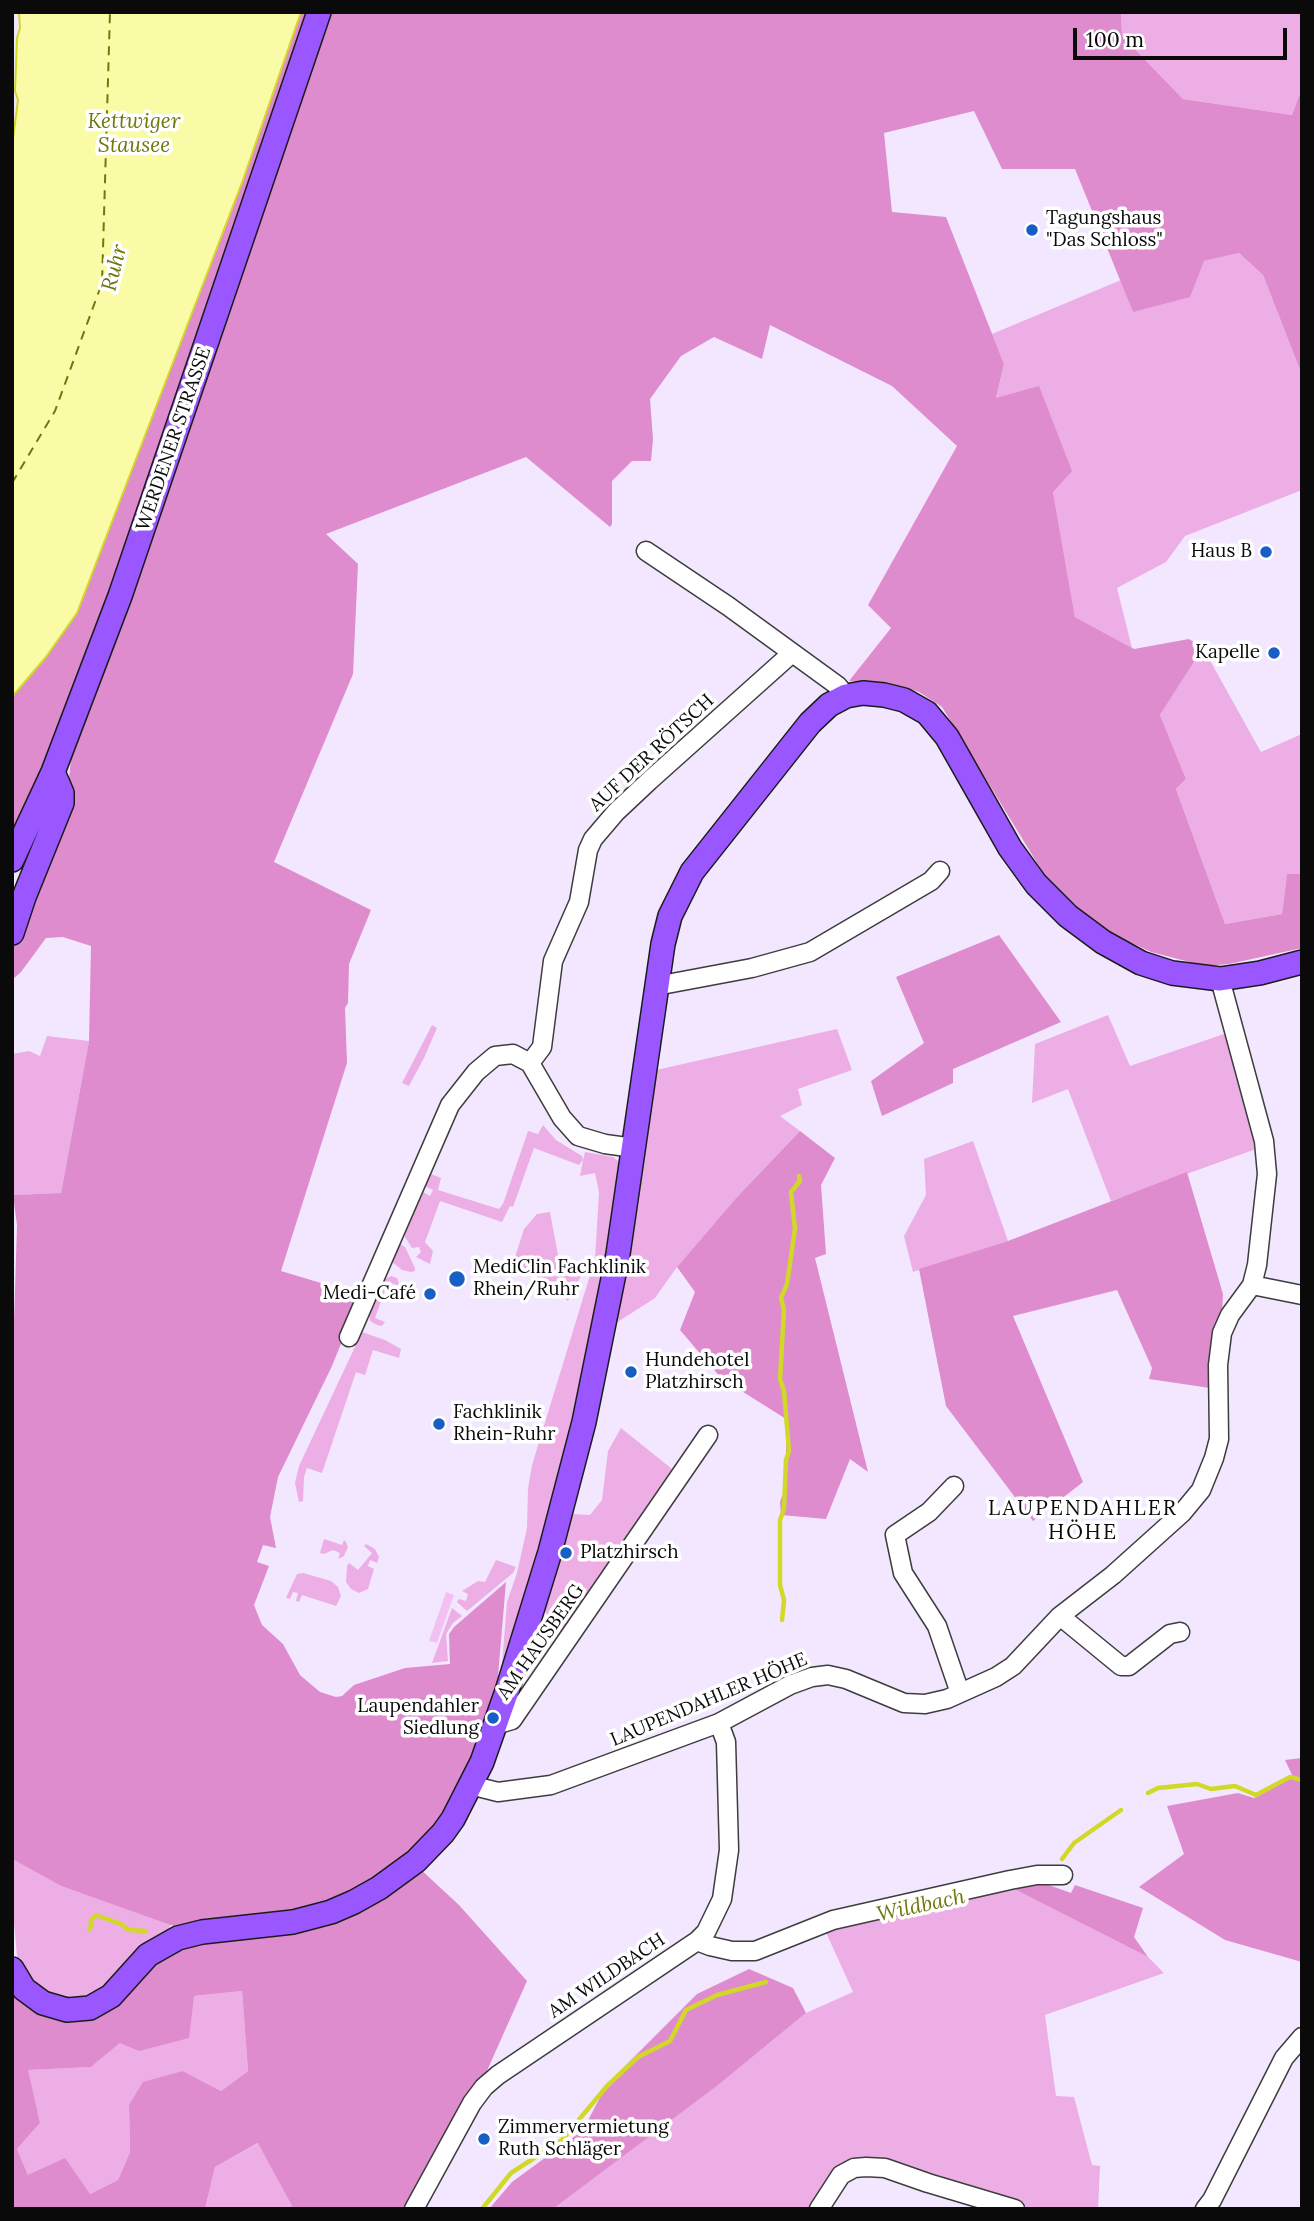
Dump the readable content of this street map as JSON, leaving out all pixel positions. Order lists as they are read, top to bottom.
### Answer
{
  "streets": {
    "main road": ["WERDENER STRASSE"],
    "street": [
      "AUF DER RÖTSCH",
      "AM HAUSBERG",
      "LAUPENDAHLER HÖHE",
      "AM WILDBACH"
    ]
  },
  "districts": ["LAUPENDAHLER HÖHE"],
  "water": ["Kettwiger Stausee", "Ruhr", "Wildbach"],
  "places": [
    "Tagungshaus \"Das Schloss\"",
    "Haus B",
    "Kapelle",
    "MediClin Fachklinik Rhein/Ruhr",
    "Medi-Café",
    "Hundehotel Platzhirsch",
    "Fachklinik Rhein-Ruhr",
    "Platzhirsch",
    "Laupendahler Siedlung",
    "Zimmervermietung Ruth Schläger"
  ],
  "scale_bar": "100 m"
}
